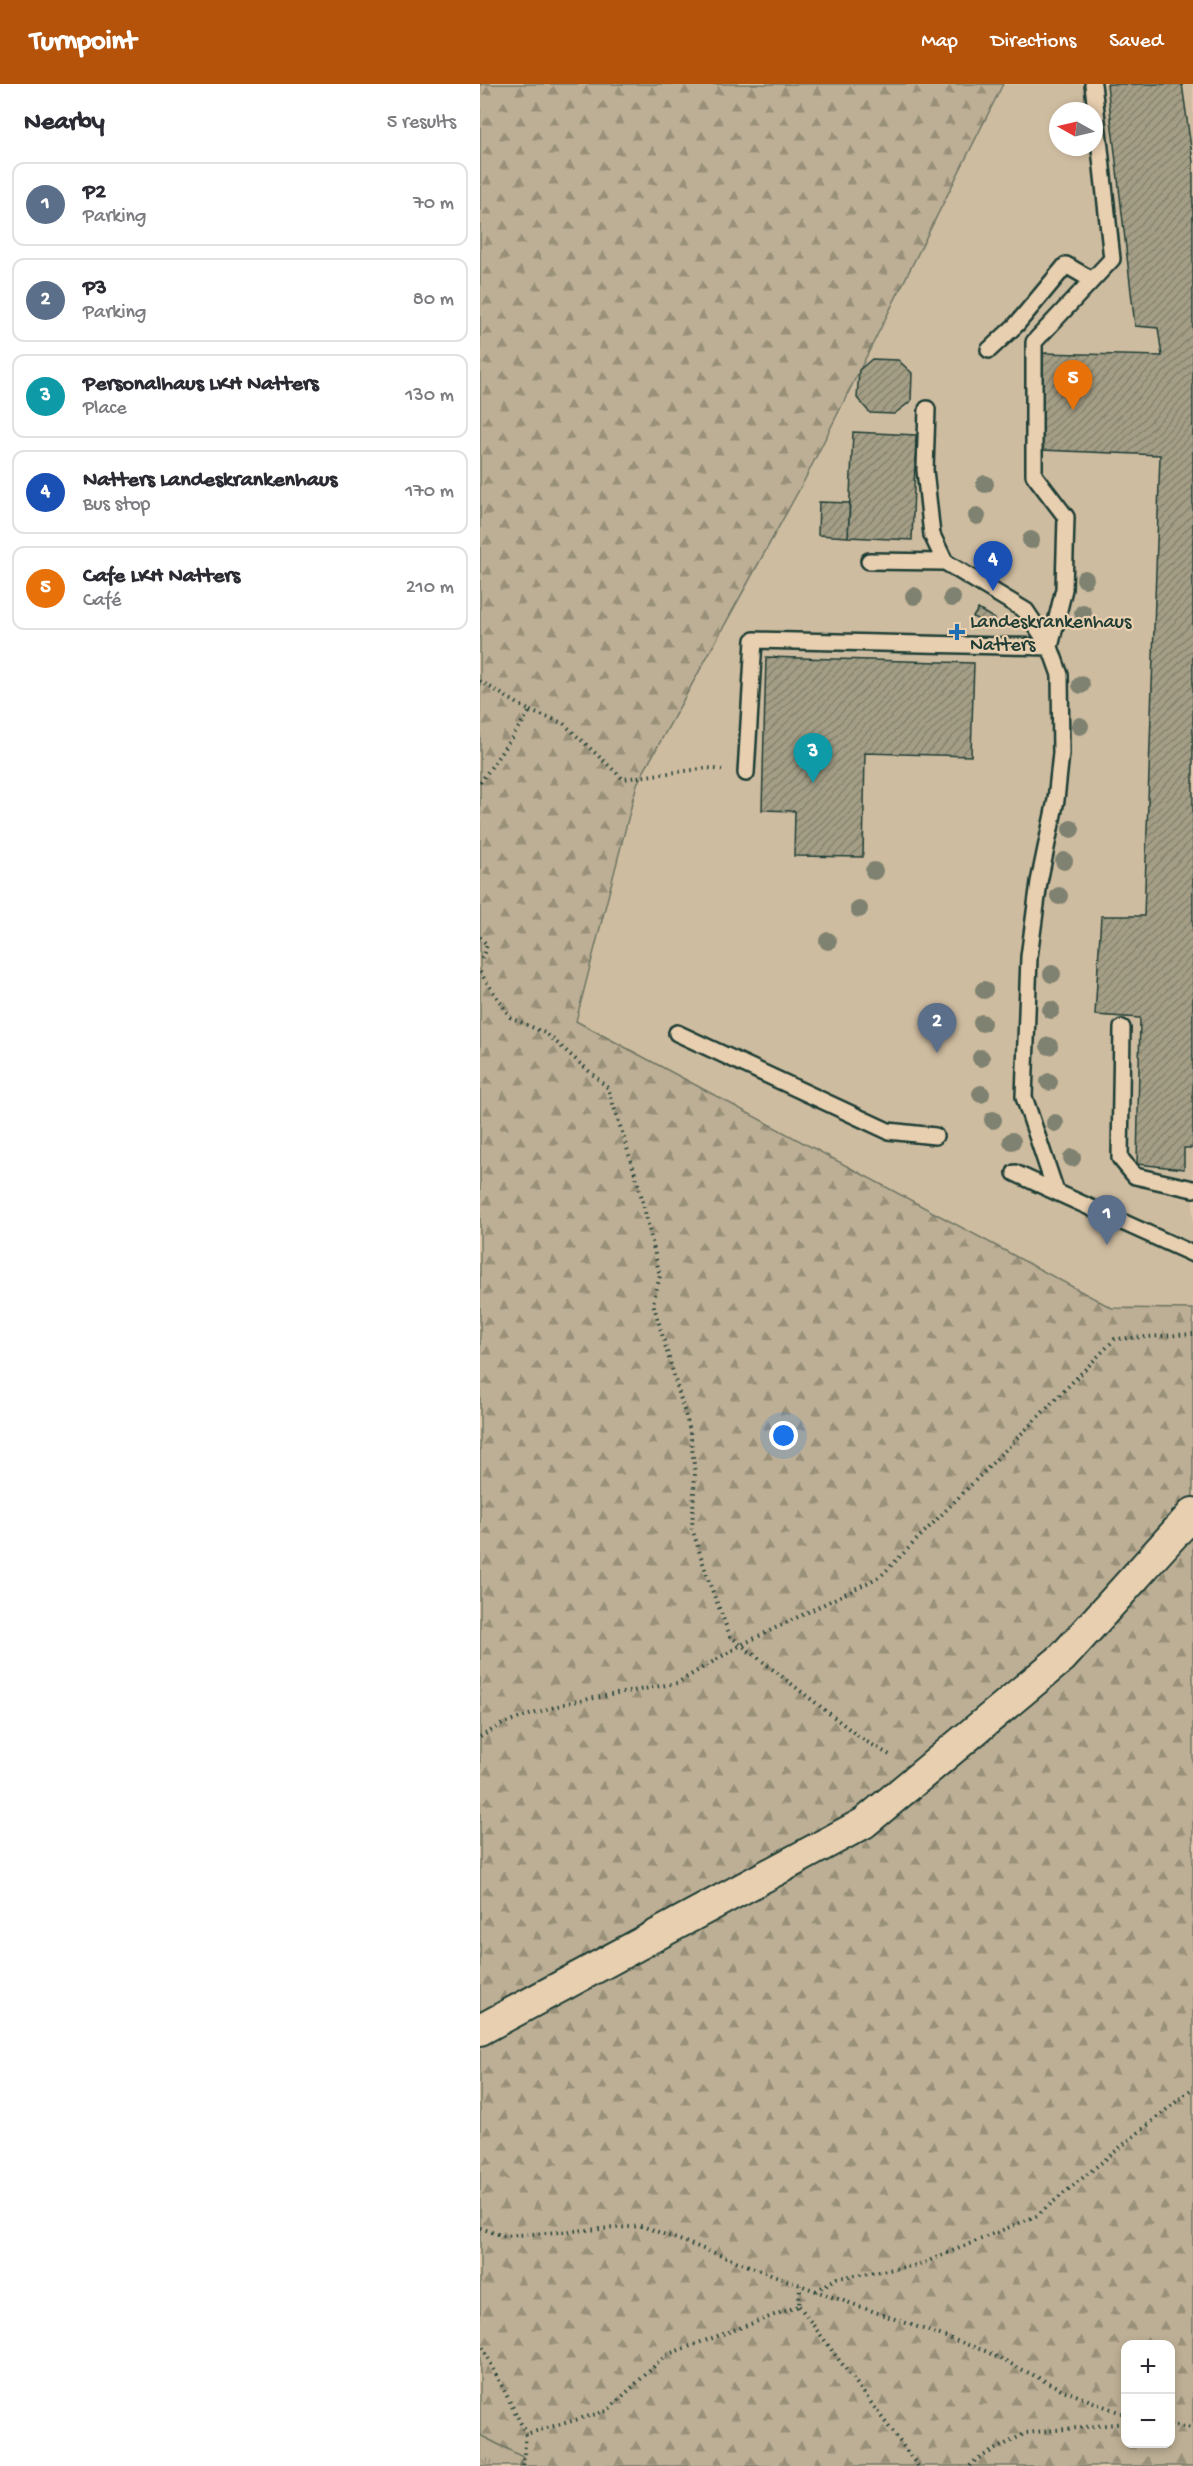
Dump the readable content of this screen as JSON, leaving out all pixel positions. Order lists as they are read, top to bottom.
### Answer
{
  "places": {
    "health": ["Landeskrankenhaus Natters"]
  },
  "north": "left",
  "page": {
    "header": "Turnpoint",
    "nav": ["Map", "Directions", "Saved"],
    "heading": ["Nearby", "5 results"],
    "list": [
      {
        "mark": "1",
        "name": "P2",
        "note": "Parking",
        "value": "70 m"
      },
      {
        "mark": "2",
        "name": "P3",
        "note": "Parking",
        "value": "80 m"
      },
      {
        "mark": "3",
        "name": "Personalhaus LKH Natters",
        "note": "Place",
        "value": "130 m"
      },
      {
        "mark": "4",
        "name": "Natters Landeskrankenhaus",
        "note": "Bus stop",
        "value": "170 m"
      },
      {
        "mark": "5",
        "name": "Cafe LKH Natters",
        "note": "Café",
        "value": "210 m"
      }
    ],
    "pins": [
      "5",
      "4",
      "3",
      "2",
      "1"
    ],
    "map_buttons": ["+", "−"]
  }
}
